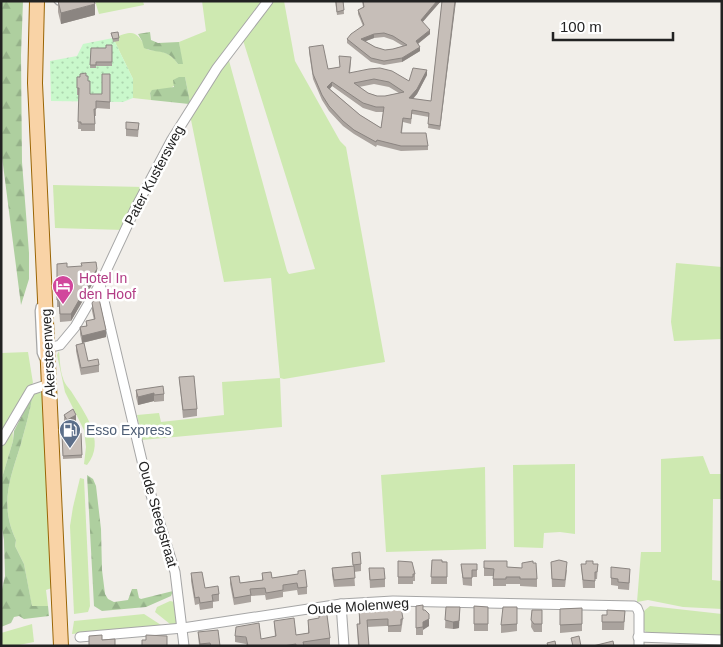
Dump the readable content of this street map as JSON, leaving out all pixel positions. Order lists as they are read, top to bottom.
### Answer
{
  "streets": {
    "main road": ["Akersteenweg"],
    "street": ["Pater Kustersweg", "Oude Steegstraat", "Oude Molenweg"]
  },
  "crossings": [
    ["Pater Kustersweg", "Akersteenweg"],
    ["Pater Kustersweg", "Oude Steegstraat"],
    ["Oude Steegstraat", "Oude Molenweg"]
  ],
  "places": {
    "hotel": ["Hotel In den Hoof"],
    "fuel station": ["Esso Express"]
  },
  "scale_bar": "100 m"
}
